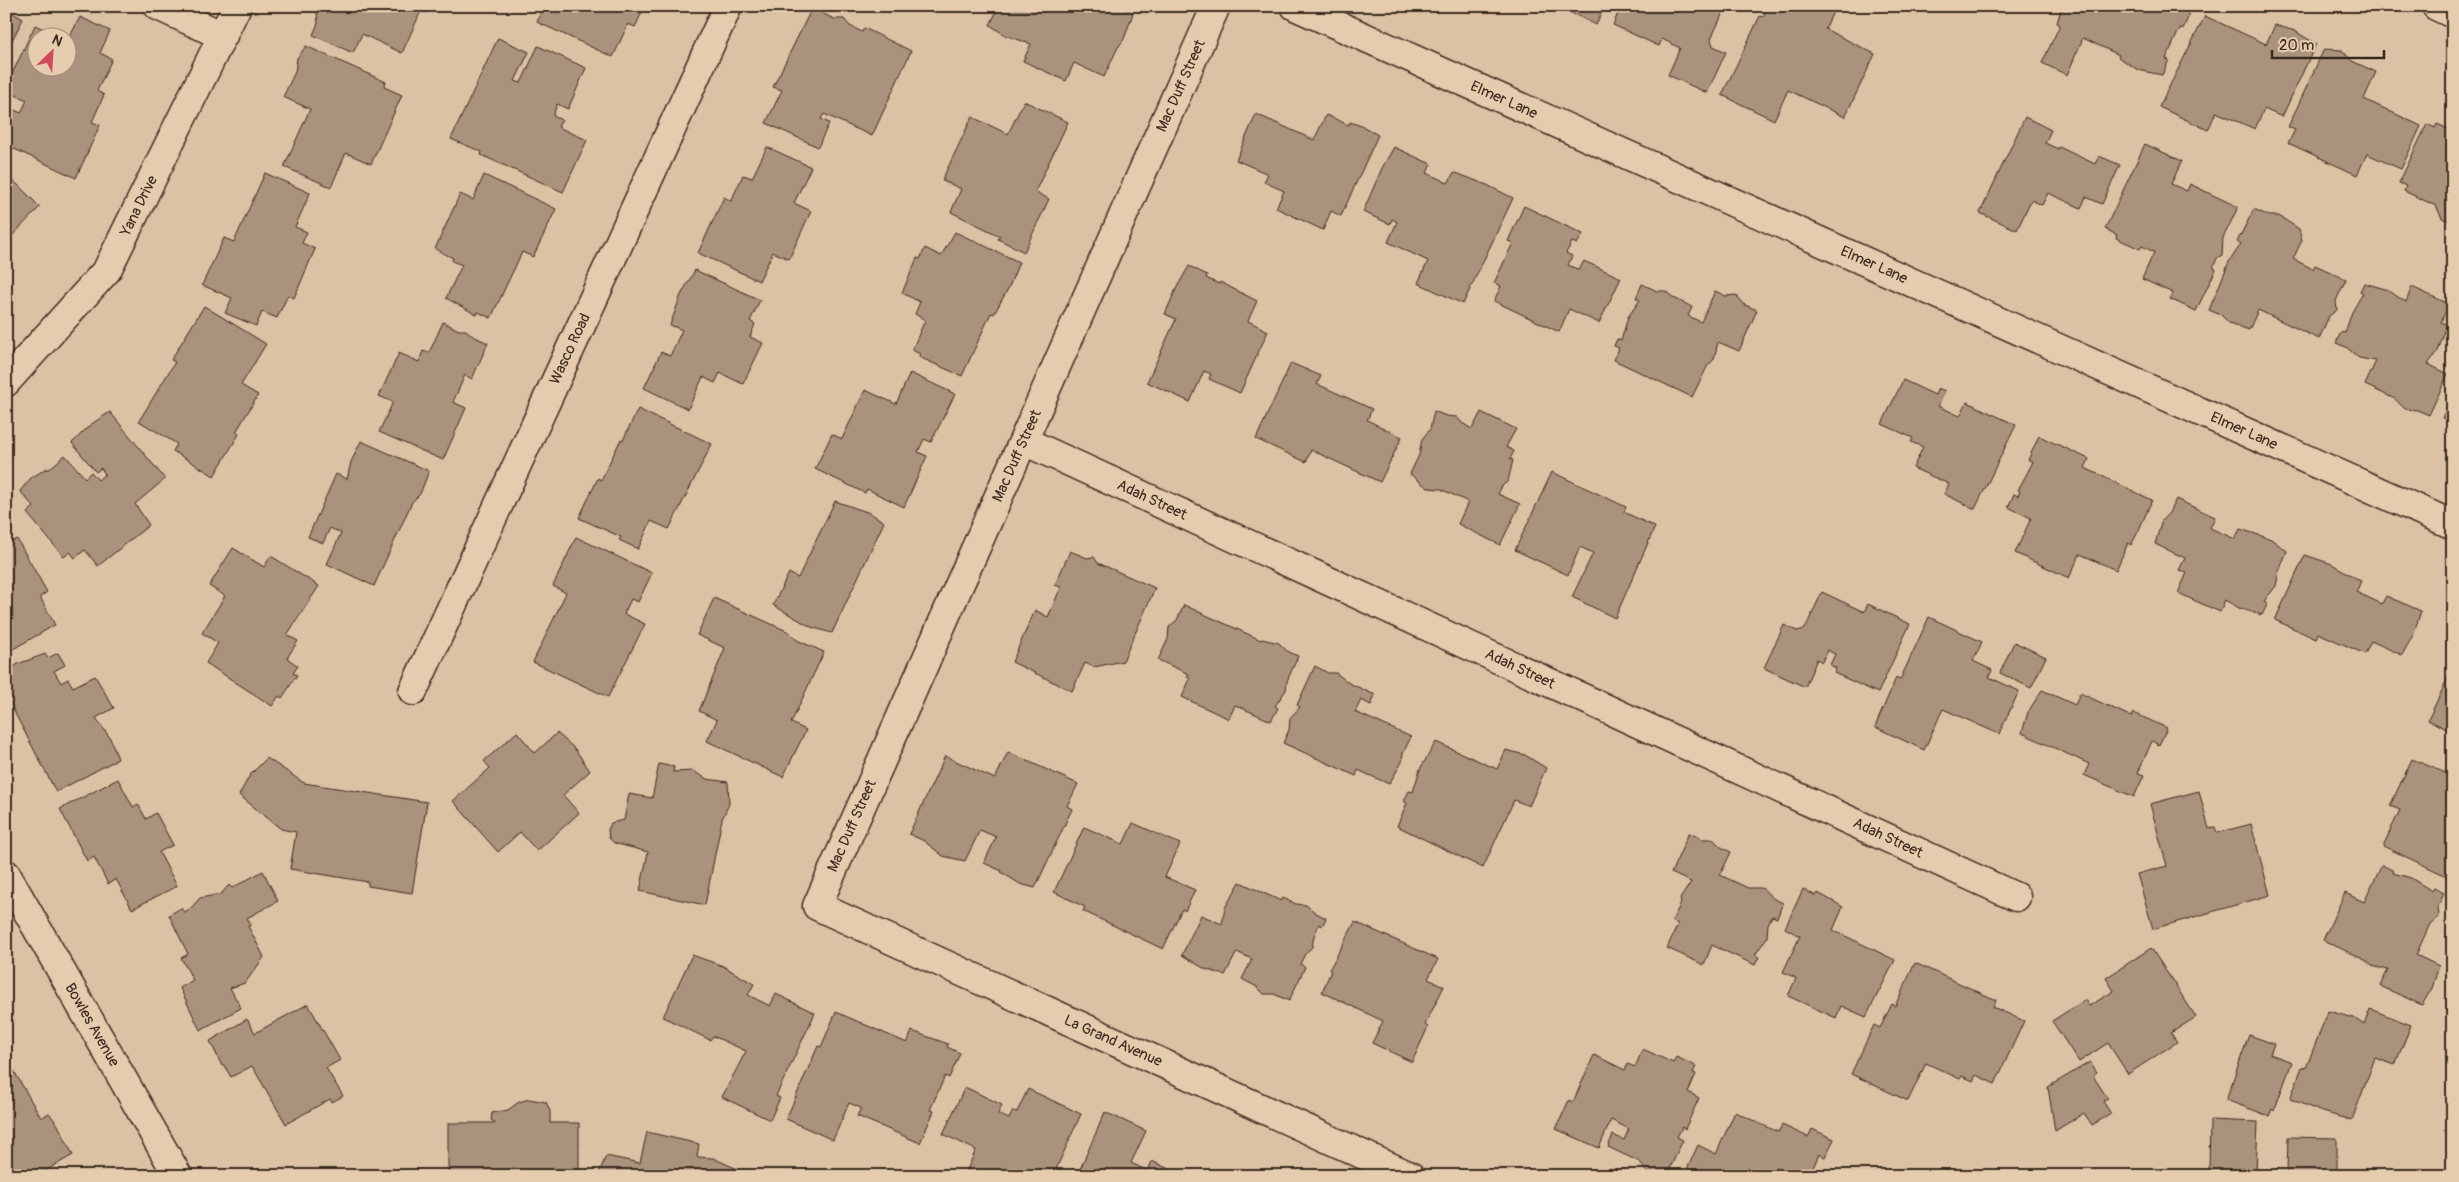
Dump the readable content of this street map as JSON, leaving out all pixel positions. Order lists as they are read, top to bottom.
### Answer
{
  "streets": {
    "street": [
      "Mac Duff Street",
      "Elmer Lane",
      "Yana Drive",
      "Wasco Road",
      "Adah Street",
      "Bowles Avenue",
      "La Grand Avenue"
    ]
  },
  "crossings": [
    ["Mac Duff Street", "Adah Street"],
    ["Mac Duff Street", "La Grand Avenue"]
  ],
  "scale_bar": "20 m",
  "north": "top right"
}
